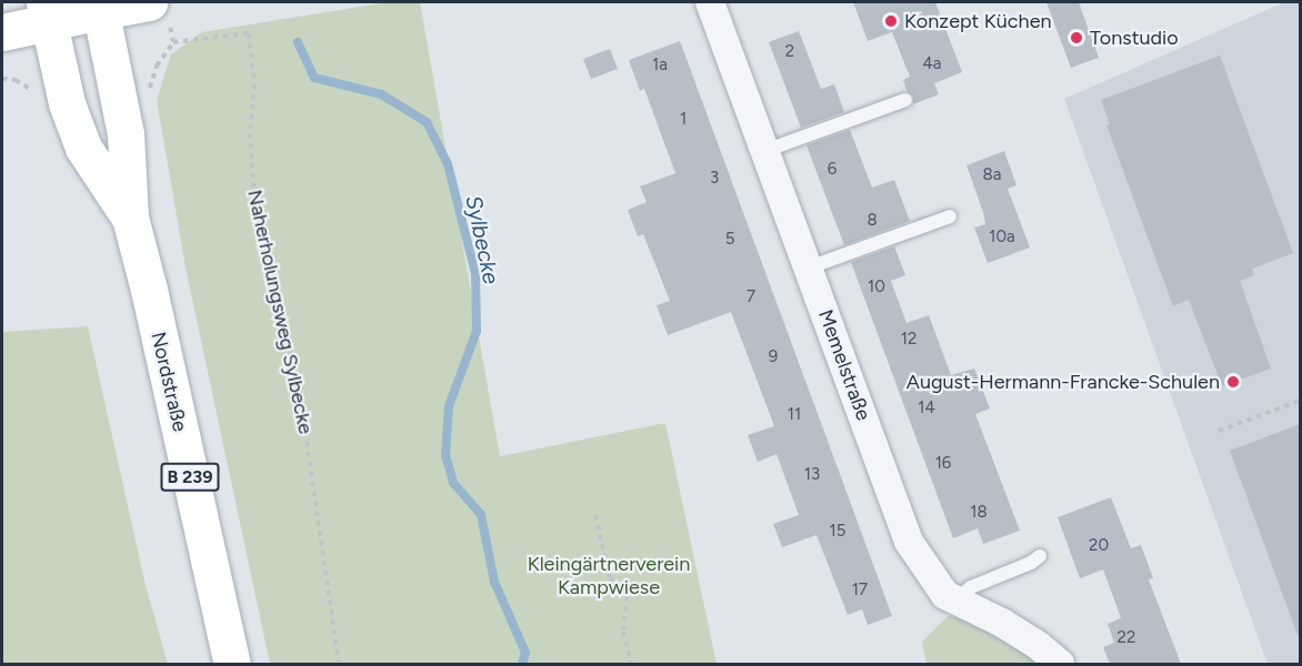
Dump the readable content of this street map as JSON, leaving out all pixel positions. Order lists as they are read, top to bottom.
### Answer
{
  "streets": {
    "main road": ["Nordstraße", "B 239"],
    "street": ["Memelstraße"],
    "path": ["Naherholungsweg Sylbecke"]
  },
  "water": ["Sylbecke"],
  "parks": ["Kleingärtnerverein Kampwiese"],
  "places": ["Konzept Küchen", "Tonstudio", "August-Hermann-Francke-Schulen"],
  "house_numbers": [
    "2",
    "4a",
    "1a",
    "1",
    "6",
    "8a",
    "3",
    "8",
    "10a",
    "5",
    "10",
    "7",
    "12",
    "9",
    "14",
    "11",
    "16",
    "13",
    "18",
    "15",
    "20",
    "17",
    "22"
  ]
}
